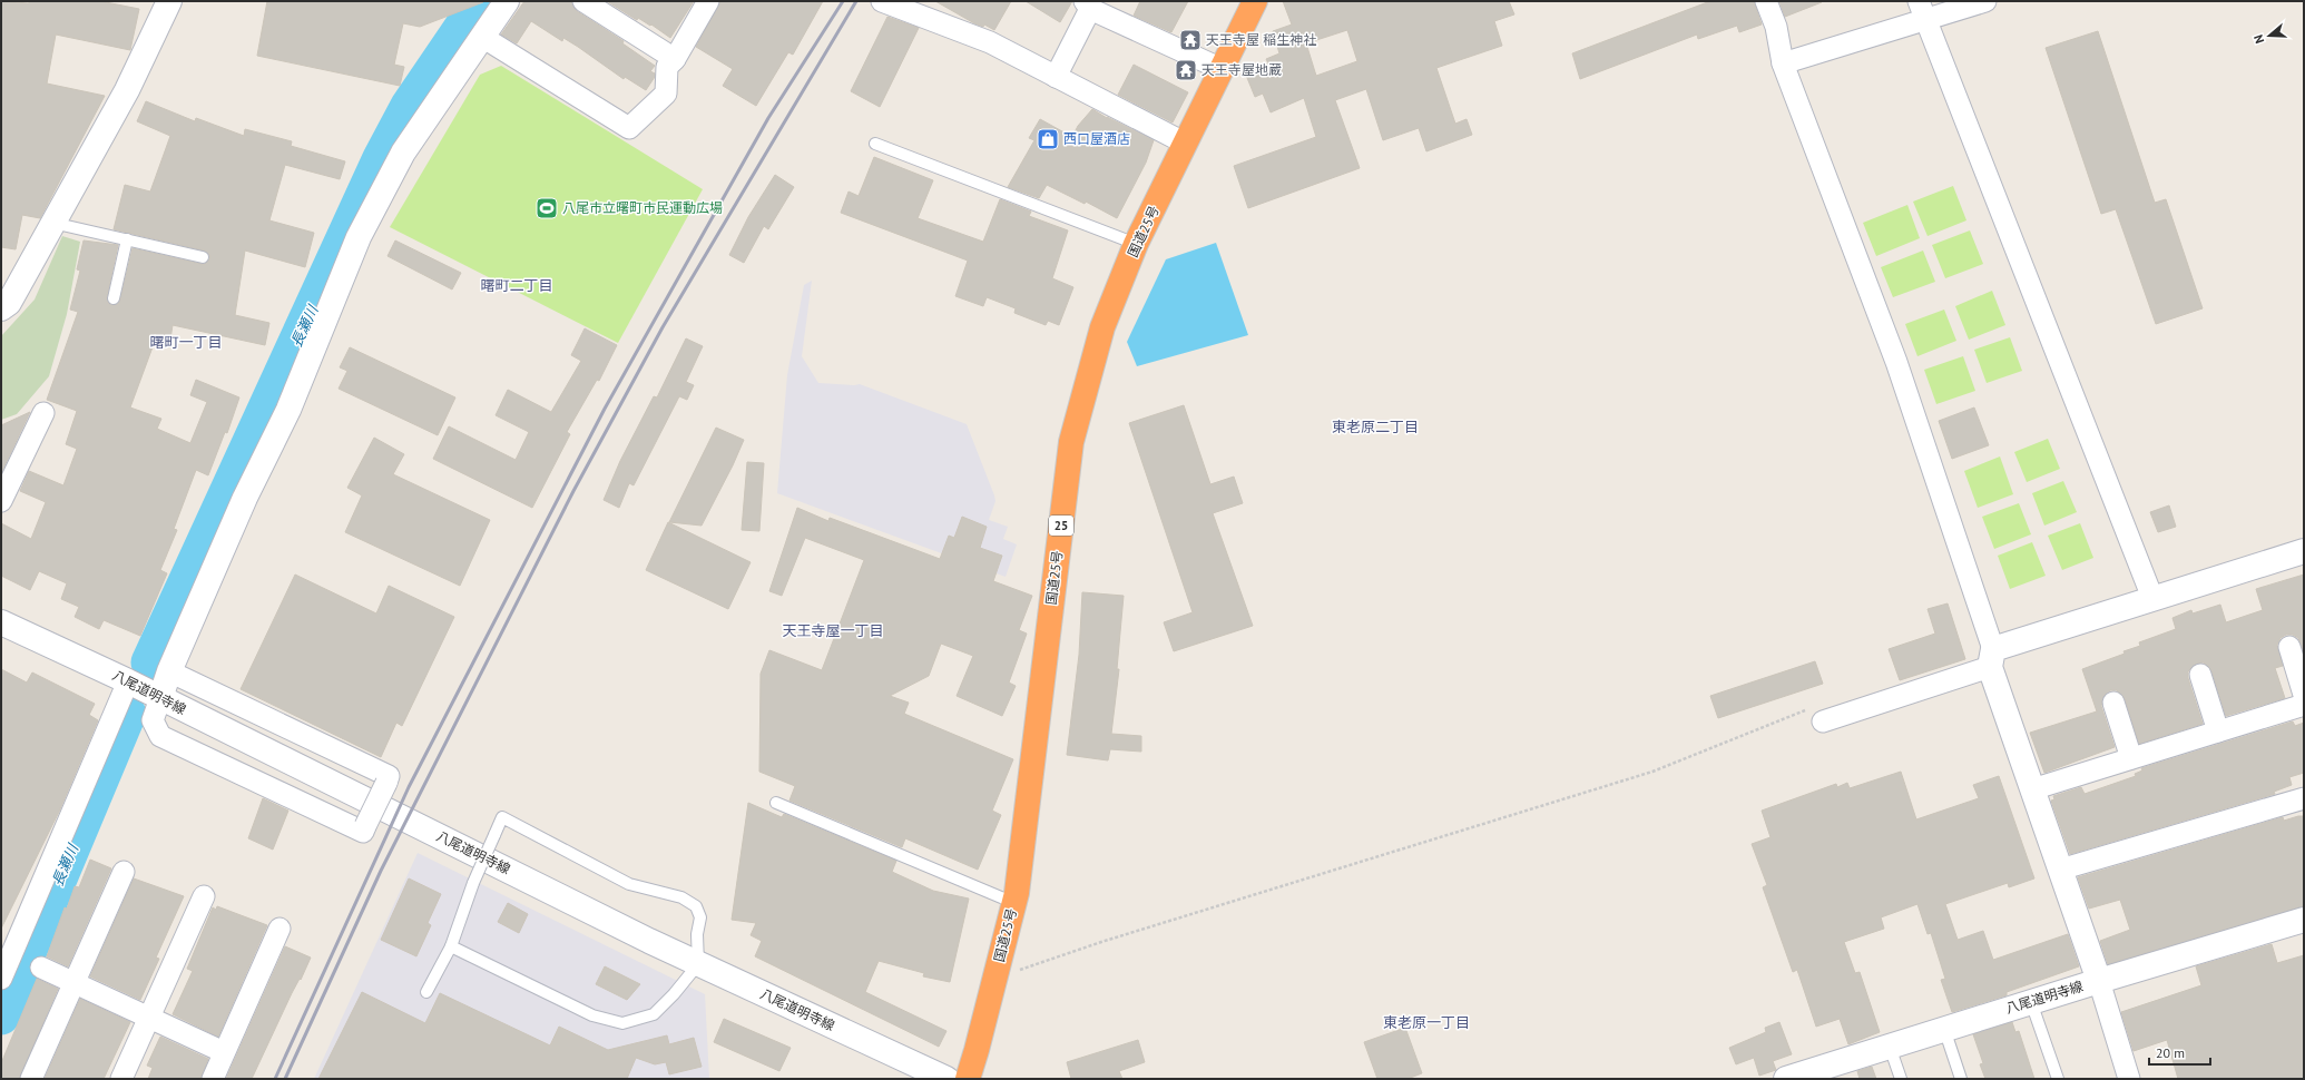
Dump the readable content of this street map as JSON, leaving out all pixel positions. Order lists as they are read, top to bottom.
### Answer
{
  "streets": {
    "highway": ["国道25号", "25"],
    "street": ["八尾道明寺線"]
  },
  "districts": [
    "曙町二丁目",
    "曙町一丁目",
    "東老原二丁目",
    "天王寺屋一丁目",
    "東老原一丁目"
  ],
  "water": ["長瀬川"],
  "places": {
    "temple": ["天王寺屋 稲生神社", "天王寺屋地蔵"],
    "shop": ["西口屋酒店"],
    "sports": ["八尾市立曙町市民運動広場"]
  },
  "scale_bar": "20 m",
  "north": "left"
}
